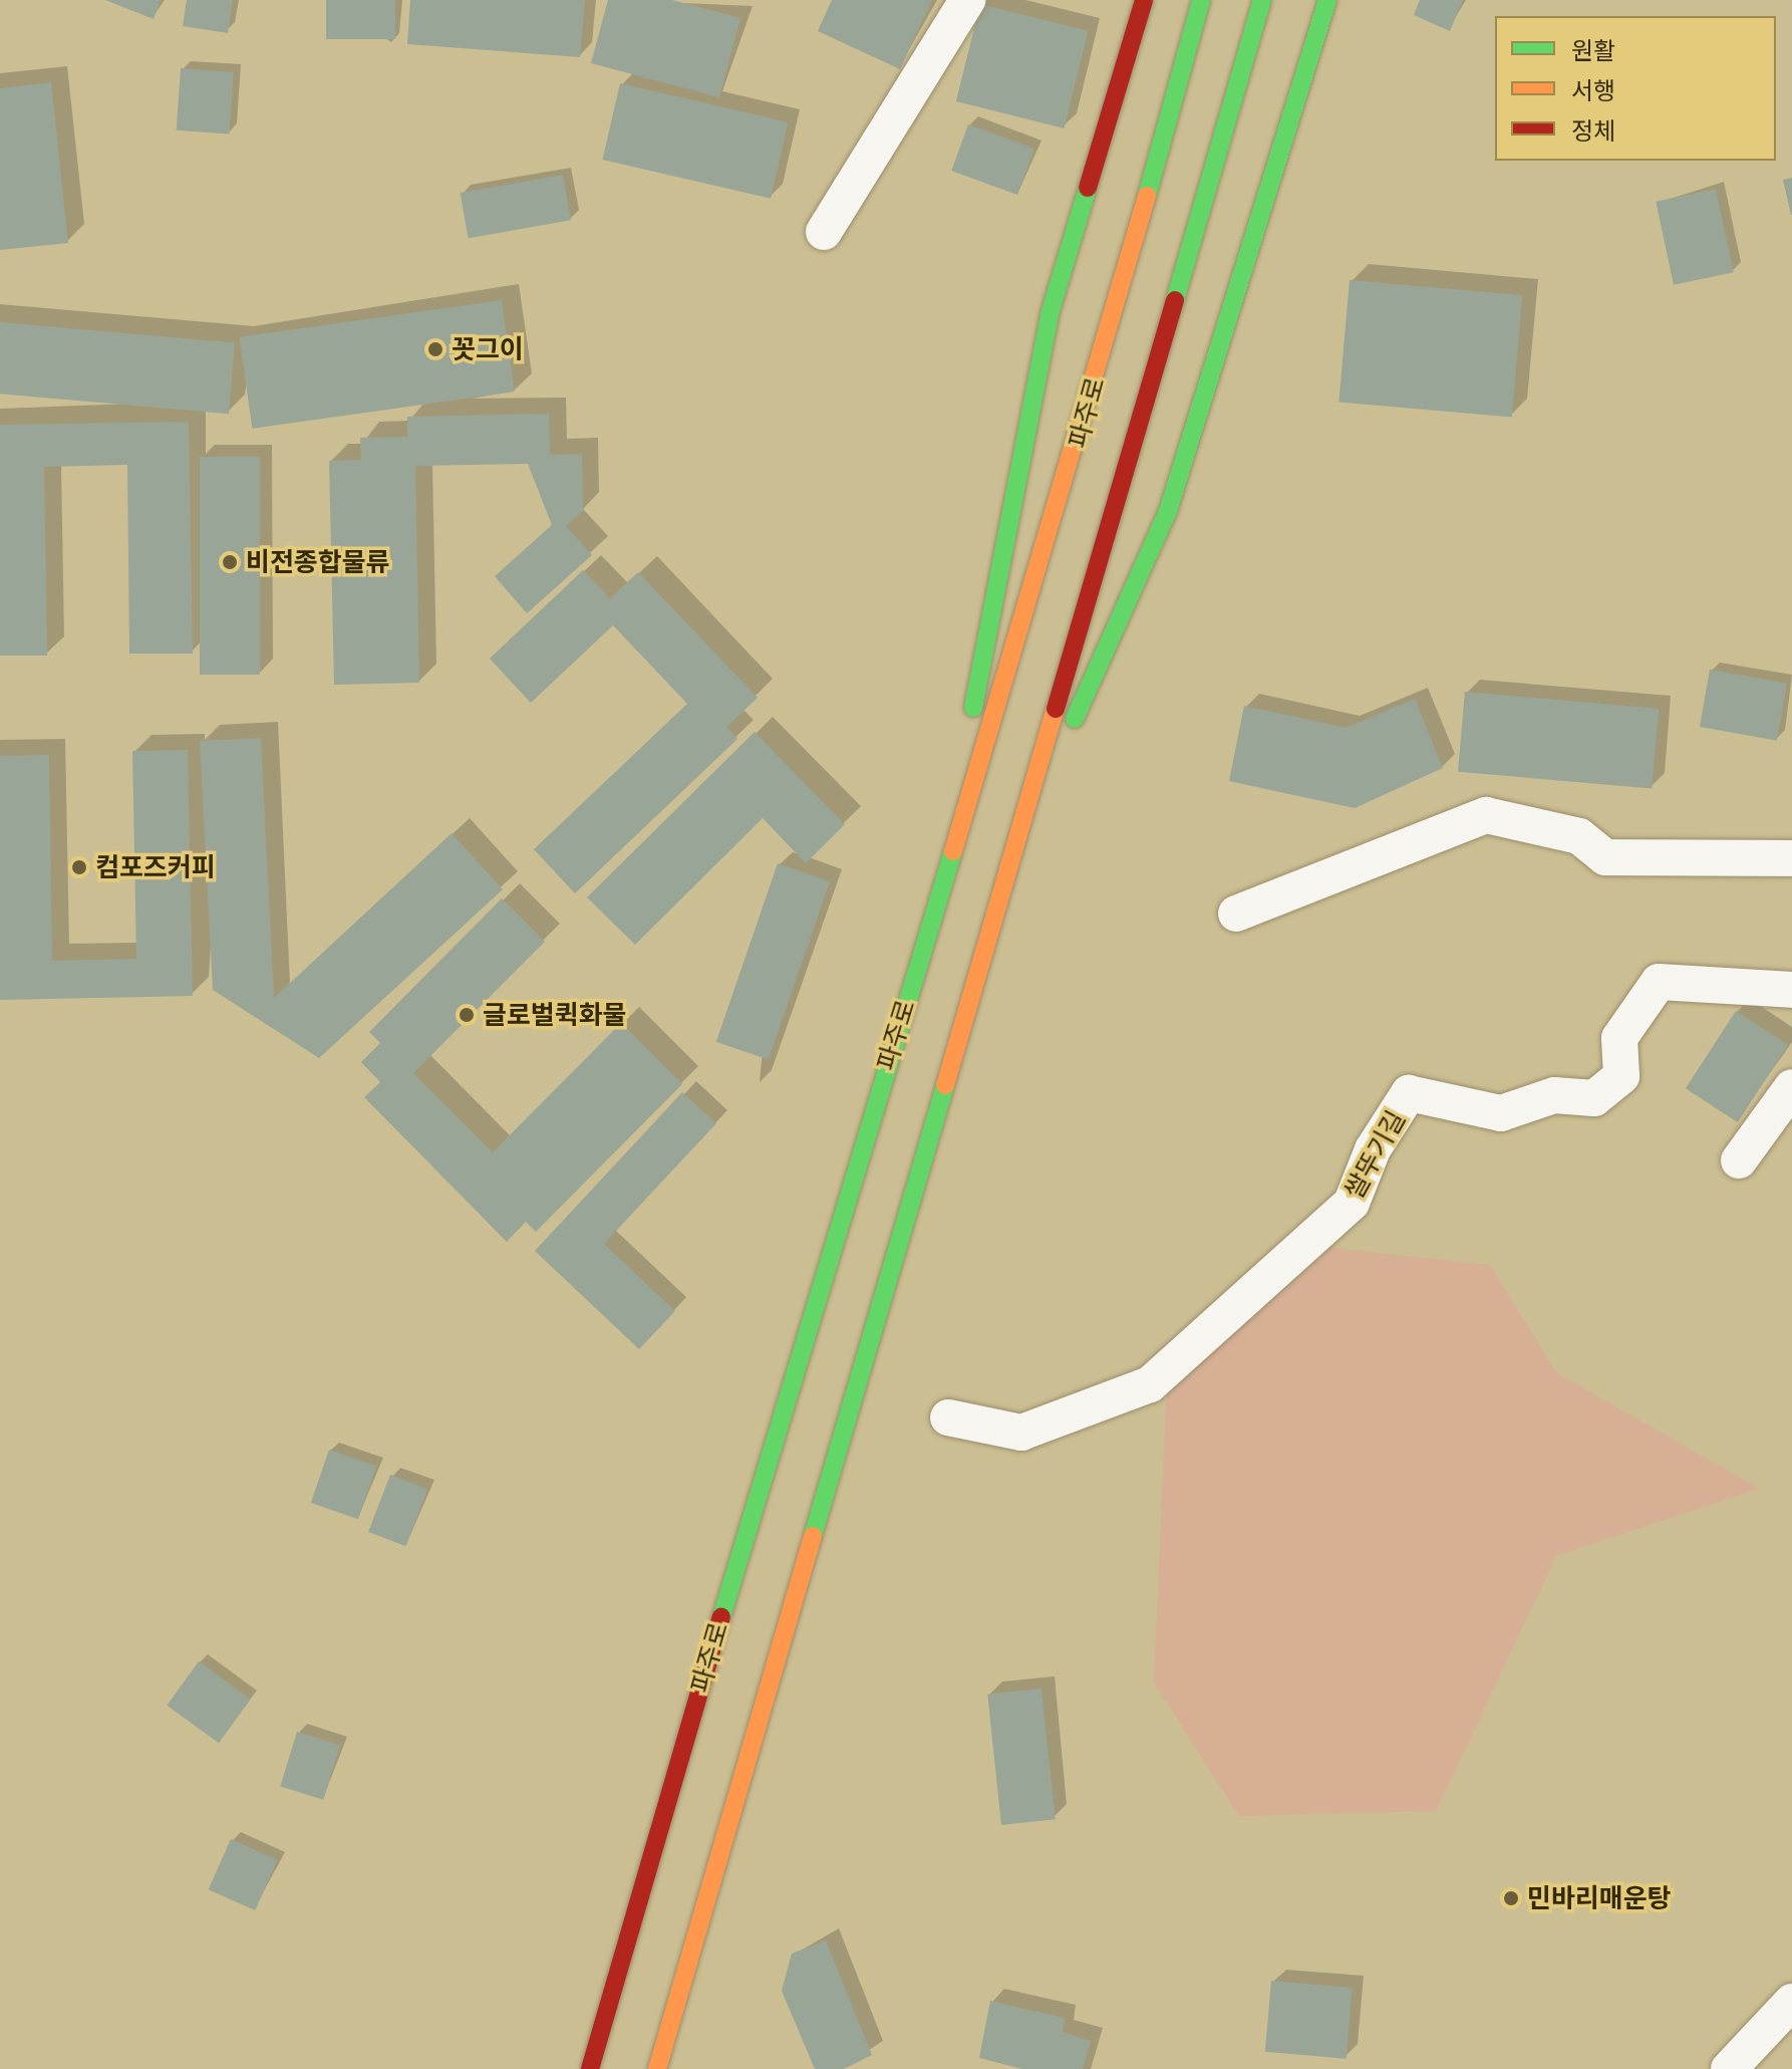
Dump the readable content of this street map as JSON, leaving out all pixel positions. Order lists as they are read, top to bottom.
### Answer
{
  "streets": {
    "main road": ["파주로"],
    "street": ["쌀뚜기길"]
  },
  "places": [
    "꼿그이",
    "비전종합물류",
    "컴포즈커피",
    "글로벌퀵화물",
    "민바리매운탕"
  ],
  "legend": ["원활", "서행", "정체"]
}
